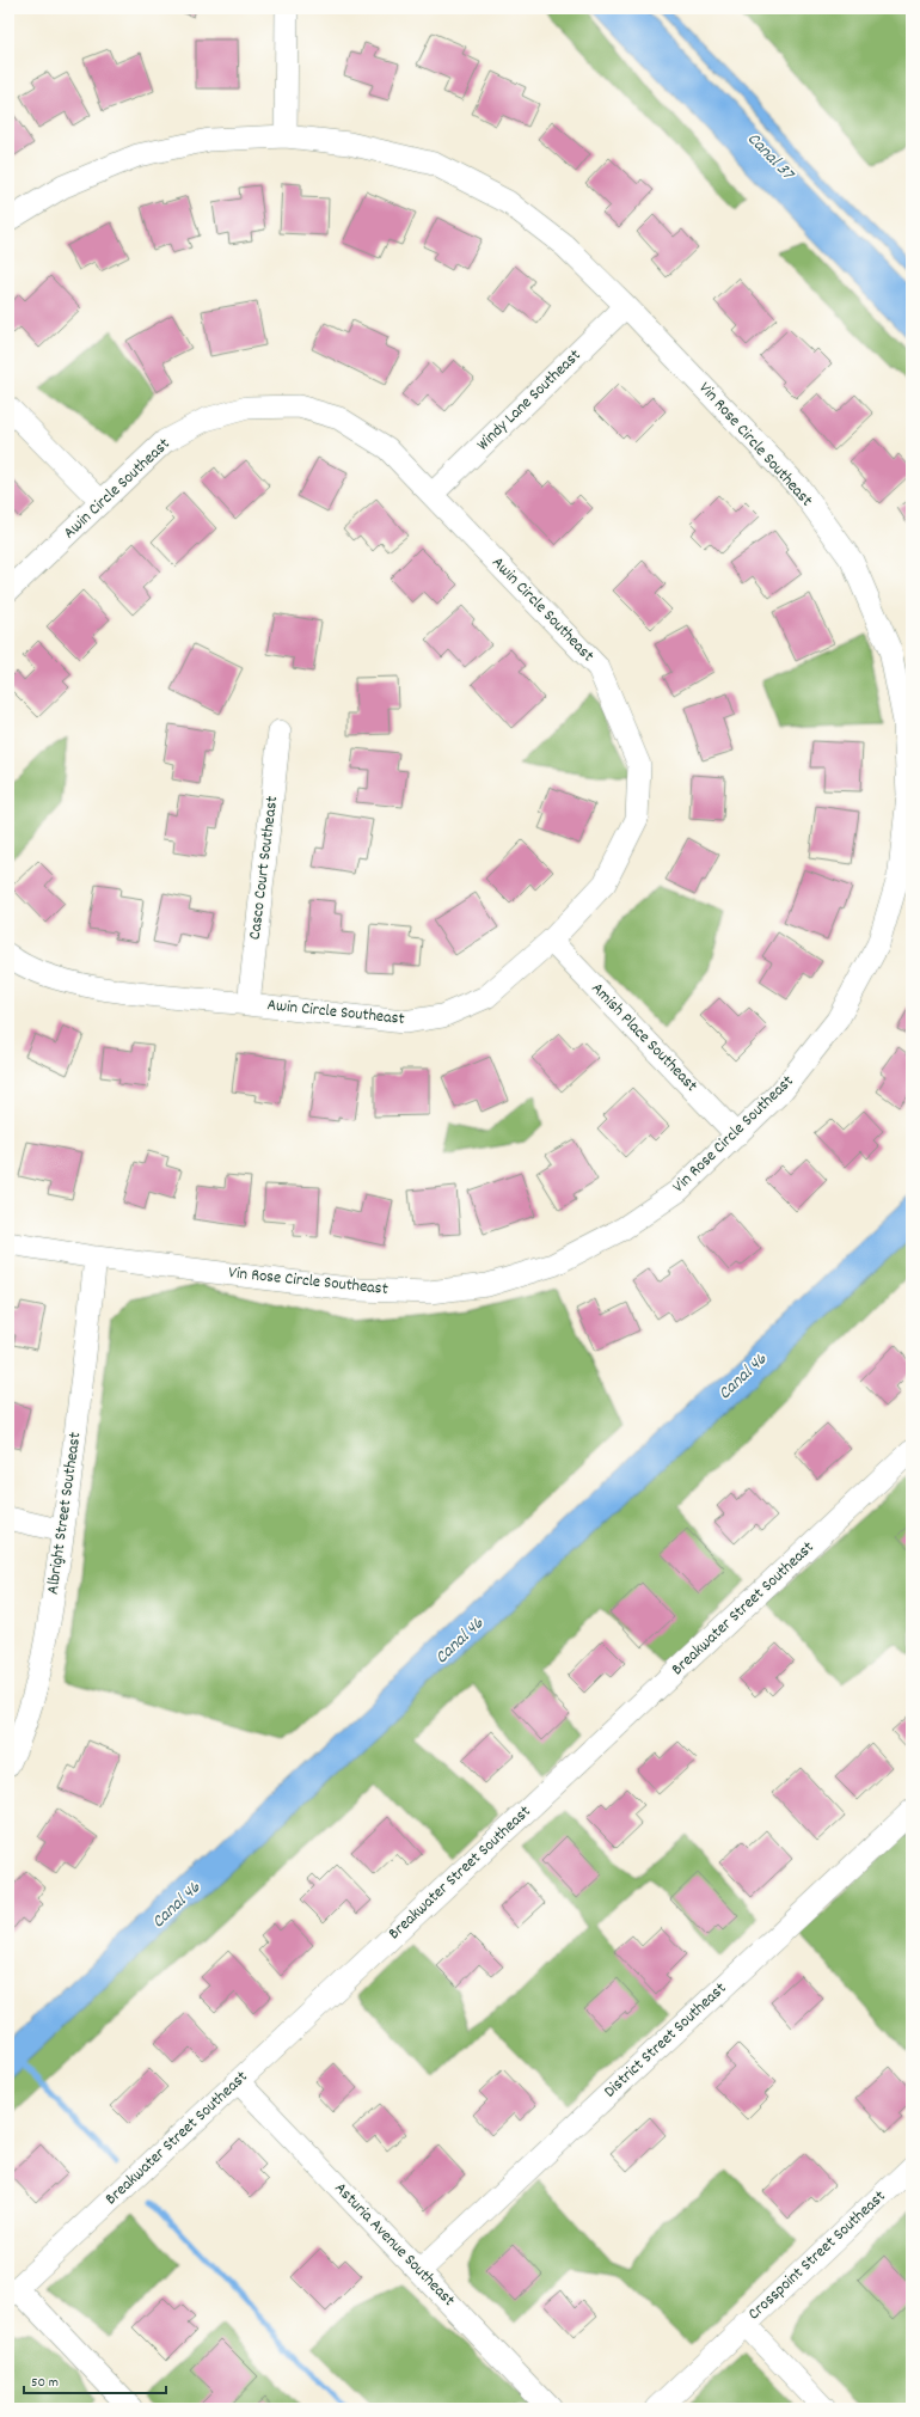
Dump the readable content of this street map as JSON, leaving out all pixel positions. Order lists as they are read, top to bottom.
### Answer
{
  "streets": {
    "street": [
      "Windy Lane Southeast",
      "Vin Rose Circle Southeast",
      "Awin Circle Southeast",
      "Casco Court Southeast",
      "Amish Place Southeast",
      "Albright Street Southeast",
      "Breakwater Street Southeast",
      "District Street Southeast",
      "Asturia Avenue Southeast",
      "Crosspoint Street Southeast"
    ]
  },
  "crossings": [
    ["Windy Lane Southeast", "Vin Rose Circle Southeast"],
    ["Windy Lane Southeast", "Awin Circle Southeast"],
    ["Vin Rose Circle Southeast", "Amish Place Southeast"],
    ["Vin Rose Circle Southeast", "Albright Street Southeast"],
    ["Awin Circle Southeast", "Casco Court Southeast"],
    ["Awin Circle Southeast", "Amish Place Southeast"],
    ["Breakwater Street Southeast", "Asturia Avenue Southeast"],
    ["District Street Southeast", "Asturia Avenue Southeast"]
  ],
  "water": ["Canal 37", "Canal 46"],
  "scale_bar": "50 m"
}
